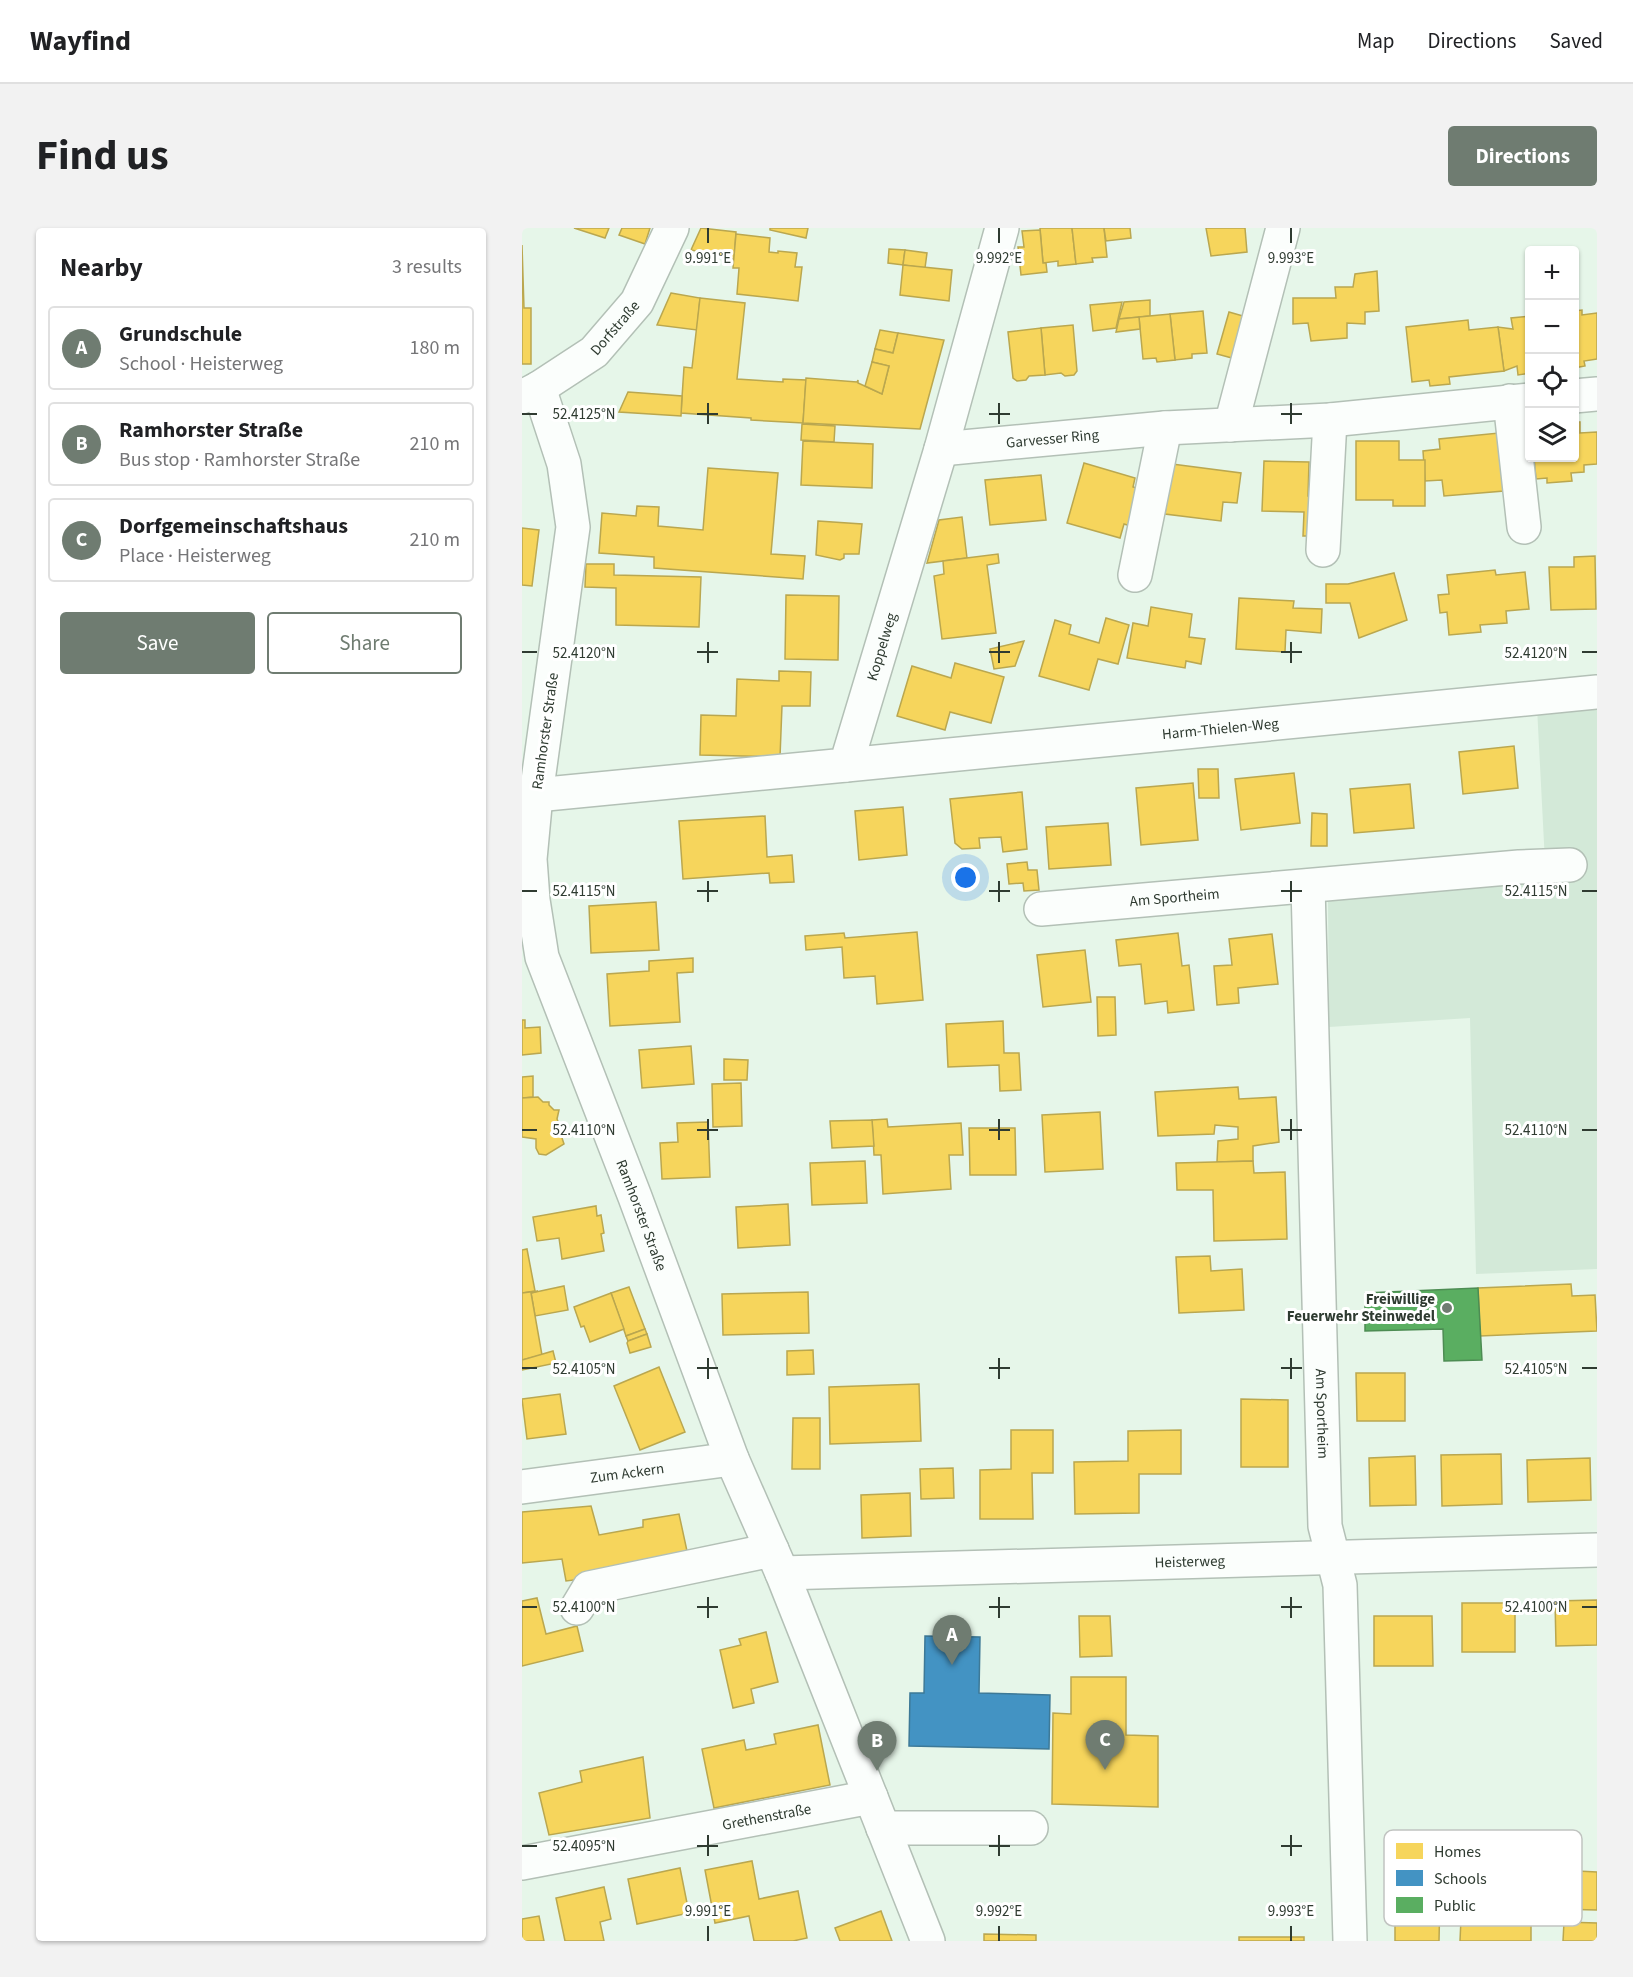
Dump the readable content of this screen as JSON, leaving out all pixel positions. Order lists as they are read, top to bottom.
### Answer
{
  "streets": {
    "street": [
      "Dorfstraße",
      "Garvesser Ring",
      "Koppelweg",
      "Harm-Thielen-Weg",
      "Ramhorster Straße",
      "Am Sportheim",
      "Zum Ackern",
      "Heisterweg",
      "Grethenstraße"
    ]
  },
  "crossings": [
    ["Dorfstraße", "Ramhorster Straße"],
    ["Garvesser Ring", "Koppelweg"],
    ["Koppelweg", "Harm-Thielen-Weg"],
    ["Ramhorster Straße", "Zum Ackern"],
    ["Ramhorster Straße", "Heisterweg"],
    ["Ramhorster Straße", "Grethenstraße"],
    ["Am Sportheim", "Heisterweg"]
  ],
  "places": ["Freiwillige Feuerwehr Steinwedel"],
  "legend": ["Homes", "Schools", "Public"],
  "page": {
    "header": "Wayfind",
    "nav": ["Map", "Directions", "Saved"],
    "title": "Find us",
    "buttons": [
      "Directions",
      ["Save", "Share"]
    ],
    "heading": ["Nearby", "3 results"],
    "map_buttons": ["+", "−"],
    "list": [
      {
        "mark": "A",
        "name": "Grundschule",
        "note": "School · Heisterweg",
        "value": "180 m"
      },
      {
        "mark": "B",
        "name": "Ramhorster Straße",
        "note": "Bus stop · Ramhorster Straße",
        "value": "210 m"
      },
      {
        "mark": "C",
        "name": "Dorfgemeinschaftshaus",
        "note": "Place · Heisterweg",
        "value": "210 m"
      }
    ],
    "pins": ["A", "C", "B"]
  },
  "coordinates": [
    "9.991°E",
    "9.992°E",
    "9.993°E",
    "52.4125°N",
    "52.4120°N",
    "52.4115°N",
    "52.4110°N",
    "52.4105°N",
    "52.4100°N",
    "52.4095°N"
  ]
}
